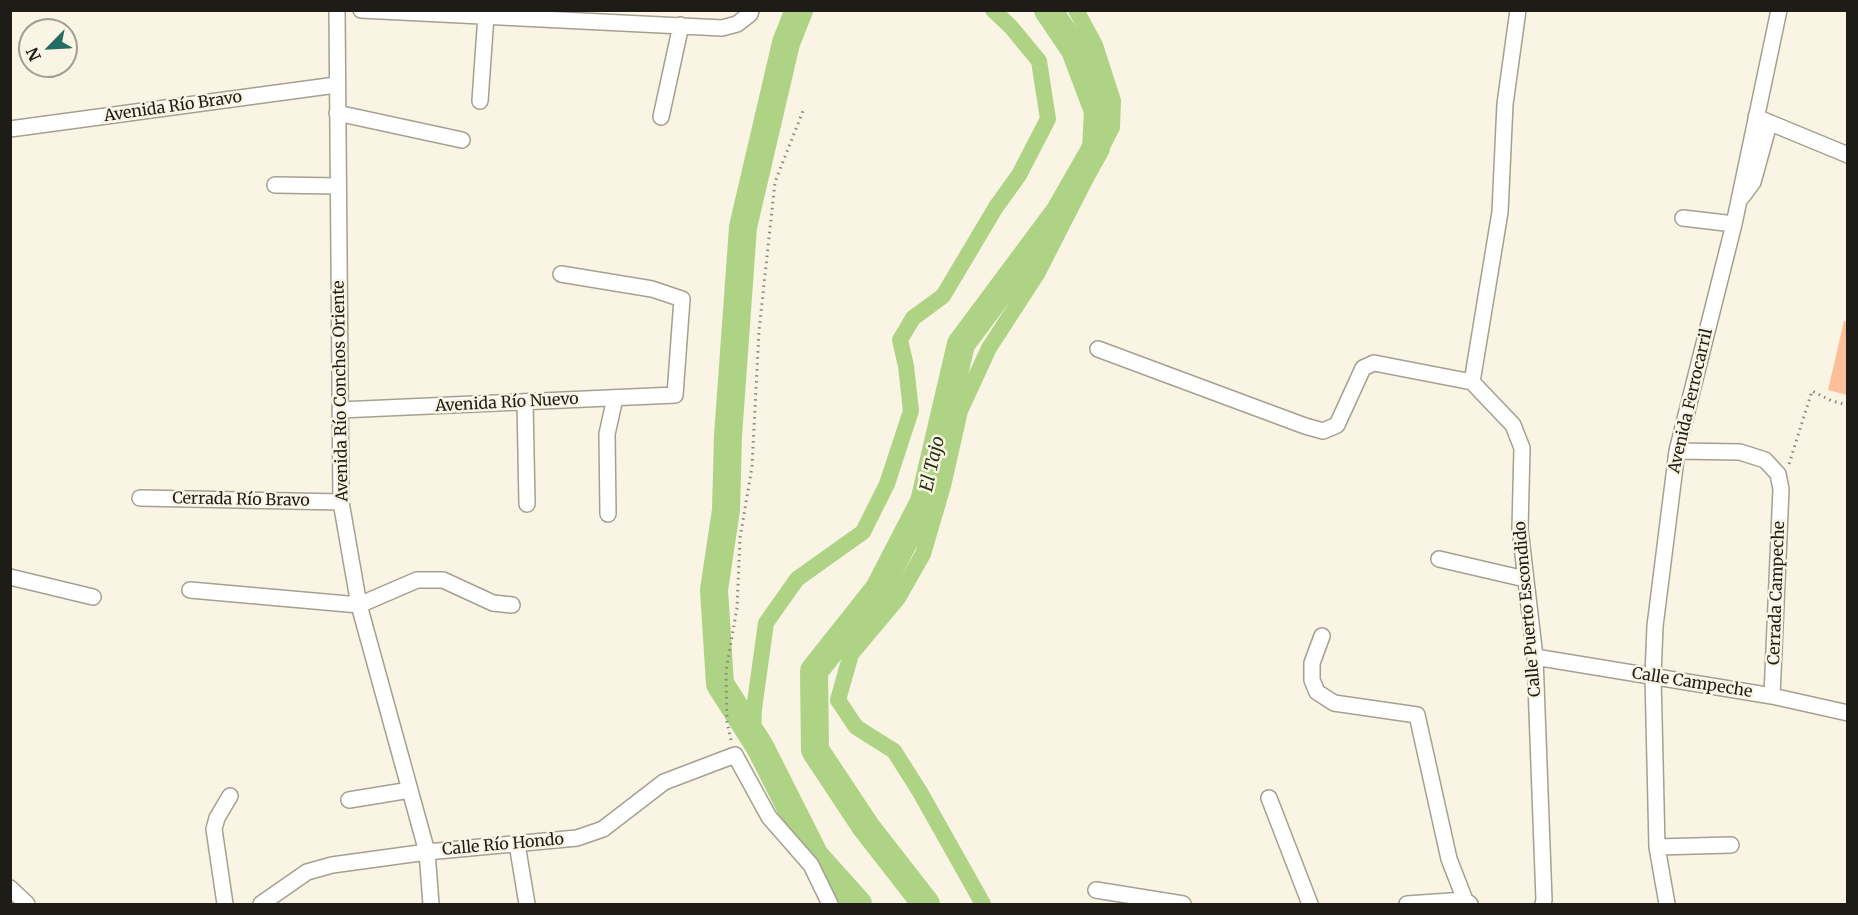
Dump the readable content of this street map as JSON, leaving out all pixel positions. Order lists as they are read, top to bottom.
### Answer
{
  "streets": {
    "street": [
      "Avenida Río Bravo",
      "Avenida Río Conchos Oriente",
      "Avenida Ferrocarril",
      "Avenida Río Nuevo",
      "Cerrada Río Bravo",
      "Cerrada Campeche",
      "Calle Puerto Escondido",
      "Calle Campeche",
      "Calle Río Hondo"
    ]
  },
  "crossings": [
    ["Avenida Río Bravo", "Avenida Río Conchos Oriente"],
    ["Avenida Río Conchos Oriente", "Avenida Río Nuevo"],
    ["Avenida Río Conchos Oriente", "Cerrada Río Bravo"],
    ["Avenida Río Conchos Oriente", "Calle Río Hondo"],
    ["Avenida Ferrocarril", "Calle Campeche"],
    ["Cerrada Campeche", "Calle Campeche"],
    ["Calle Puerto Escondido", "Calle Campeche"]
  ],
  "water": ["El Tajo"],
  "north": "bottom left"
}
